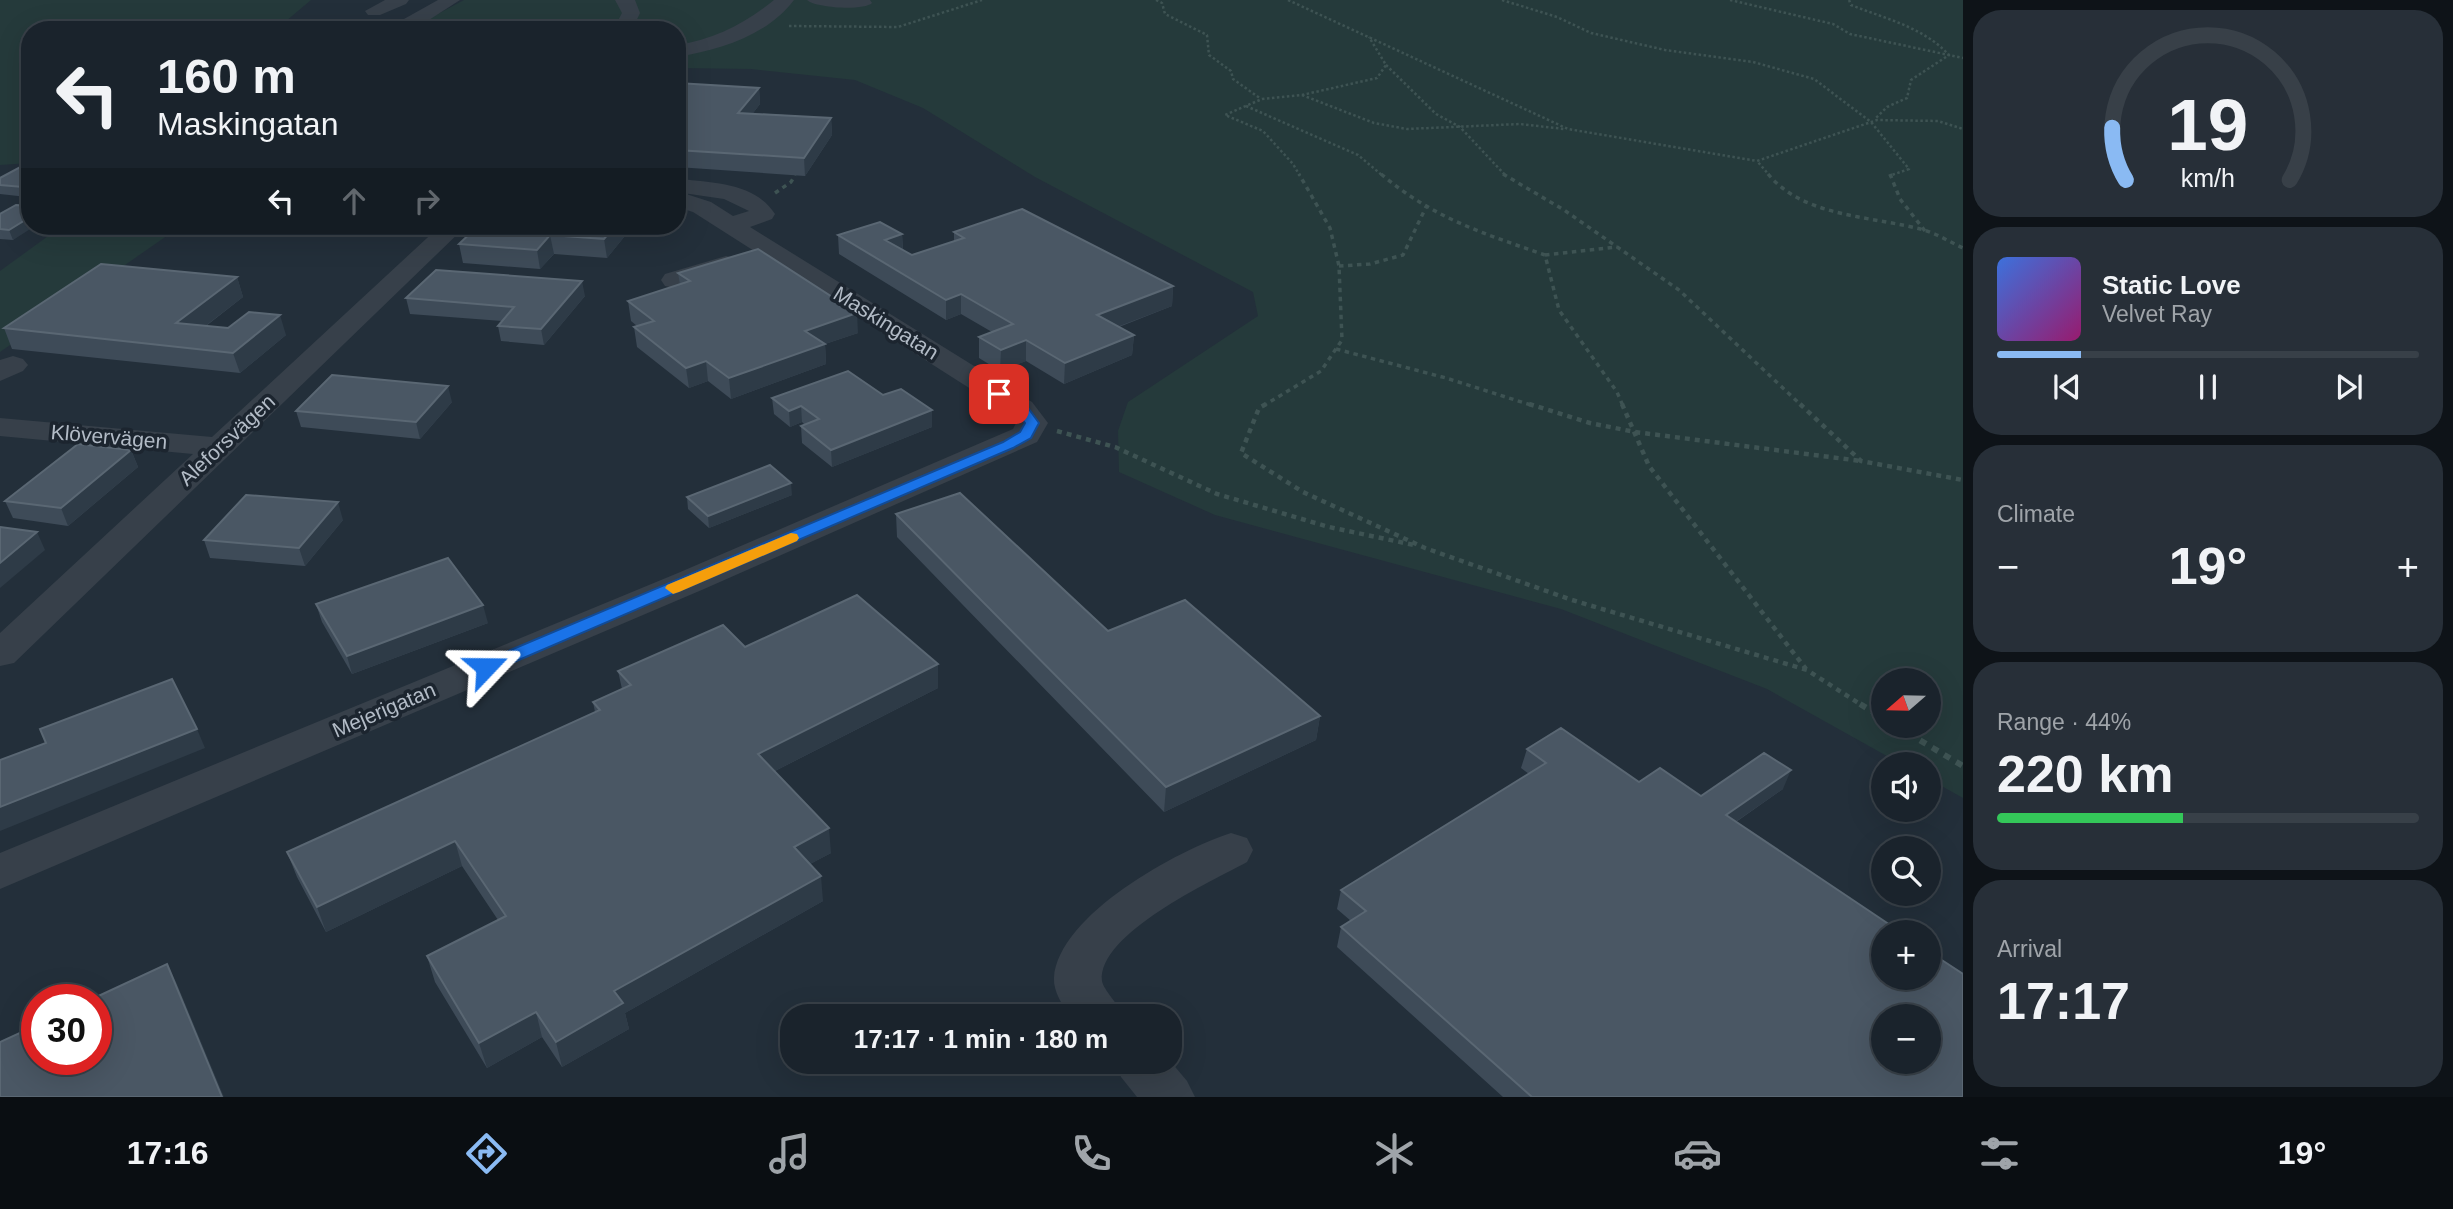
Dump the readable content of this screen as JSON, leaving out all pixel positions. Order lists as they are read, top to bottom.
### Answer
{
  "streets": {
    "street": [
      "Maskingatan",
      "Klövervägen",
      "Aleforsvägen",
      "Mejerigatan"
    ]
  },
  "crossings": [
    ["Maskingatan", "Mejerigatan"],
    ["Klövervägen", "Aleforsvägen"]
  ],
  "north": "left",
  "page": {
    "turn": ["160 m", "Maskingatan"],
    "song": ["Static Love", "Velvet Ray"],
    "tile": [
      "Climate",
      ["Range · 44%", "220 km"],
      ["Arrival", "17:17"]
    ],
    "heat": ["−", "19°", "+"],
    "map_buttons": ["+", "−"],
    "limit": "30",
    "trip": "17:17 · 1 min · 180 m",
    "tabs": ["17:16", "19°"],
    "gauge": ["19", "km/h"]
  }
}
